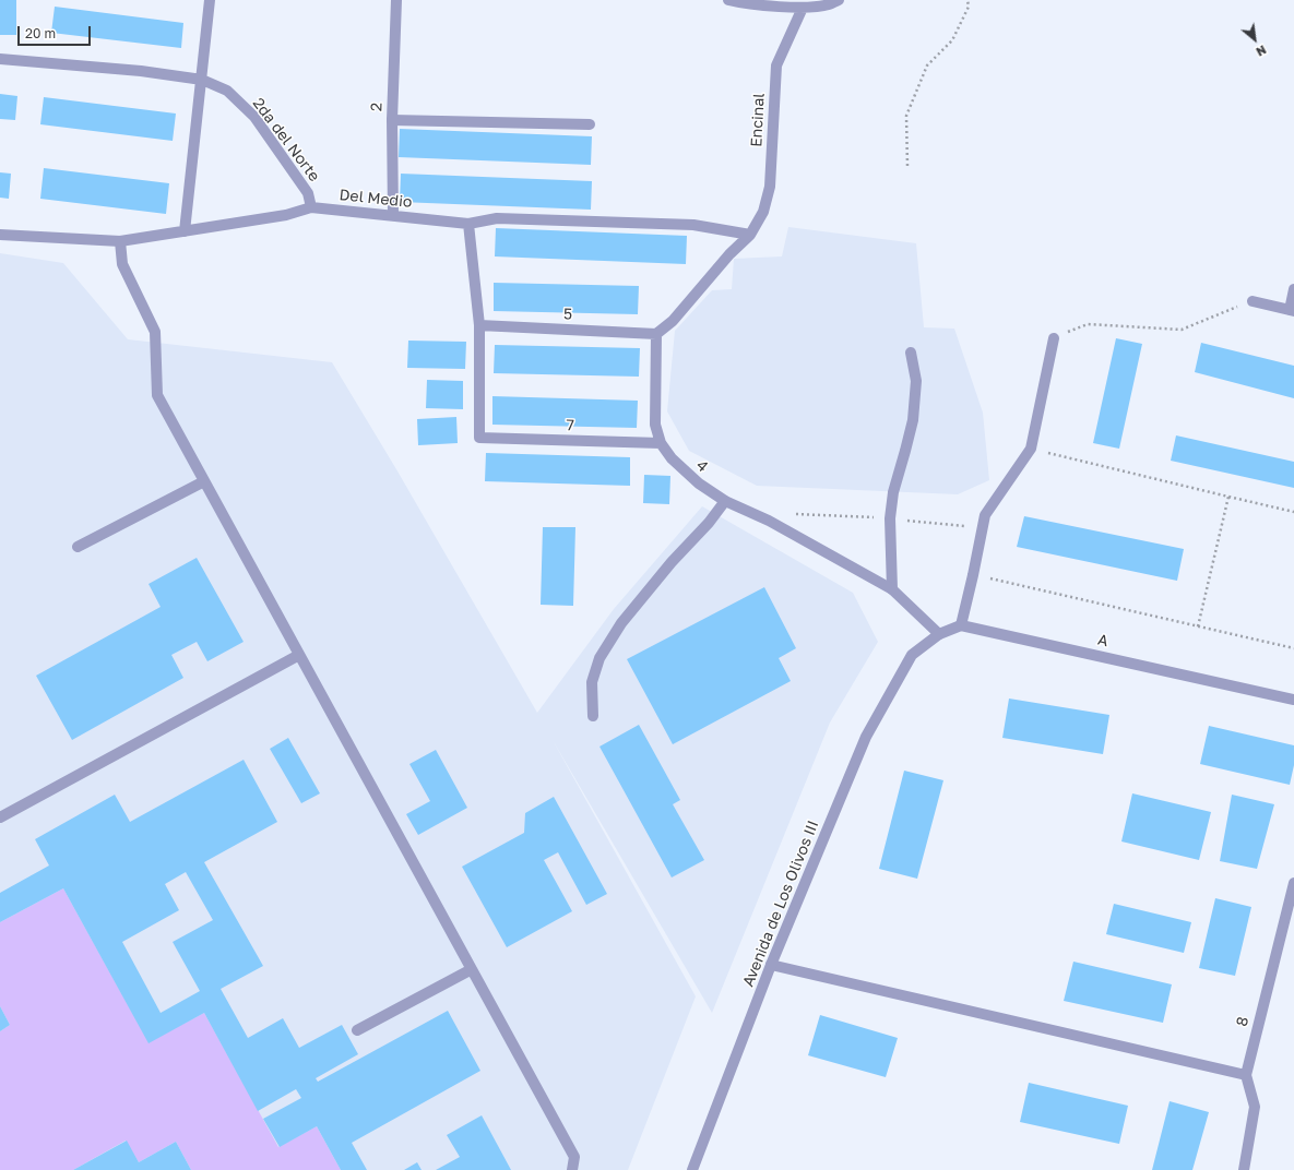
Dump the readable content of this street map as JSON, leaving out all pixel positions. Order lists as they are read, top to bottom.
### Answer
{
  "streets": {
    "street": [
      "2",
      "Encinal",
      "2da del Norte",
      "Del Medio",
      "5",
      "7",
      "4",
      "A",
      "Avenida de Los Olivos III",
      "8"
    ]
  },
  "crossings": [
    ["2", "Del Medio"],
    ["Encinal", "Del Medio"],
    ["2da del Norte", "Del Medio"],
    ["5", "7"],
    ["5", "4"],
    ["7", "4"],
    ["4", "Avenida de Los Olivos III"]
  ],
  "scale_bar": "20 m",
  "north": "bottom right"
}
